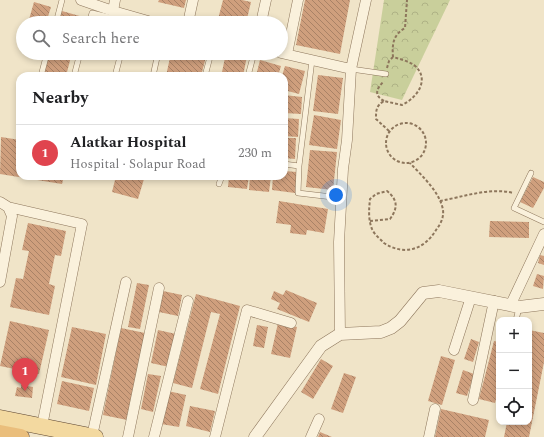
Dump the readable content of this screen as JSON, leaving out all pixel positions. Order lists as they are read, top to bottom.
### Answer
{
  "page": {
    "search": "Search here",
    "heading": "Nearby",
    "list": [
      {
        "mark": "1",
        "name": "Alatkar Hospital",
        "note": "Hospital · Solapur Road",
        "value": "230 m"
      }
    ],
    "map_buttons": ["+", "−"],
    "pins": "1"
  }
}
